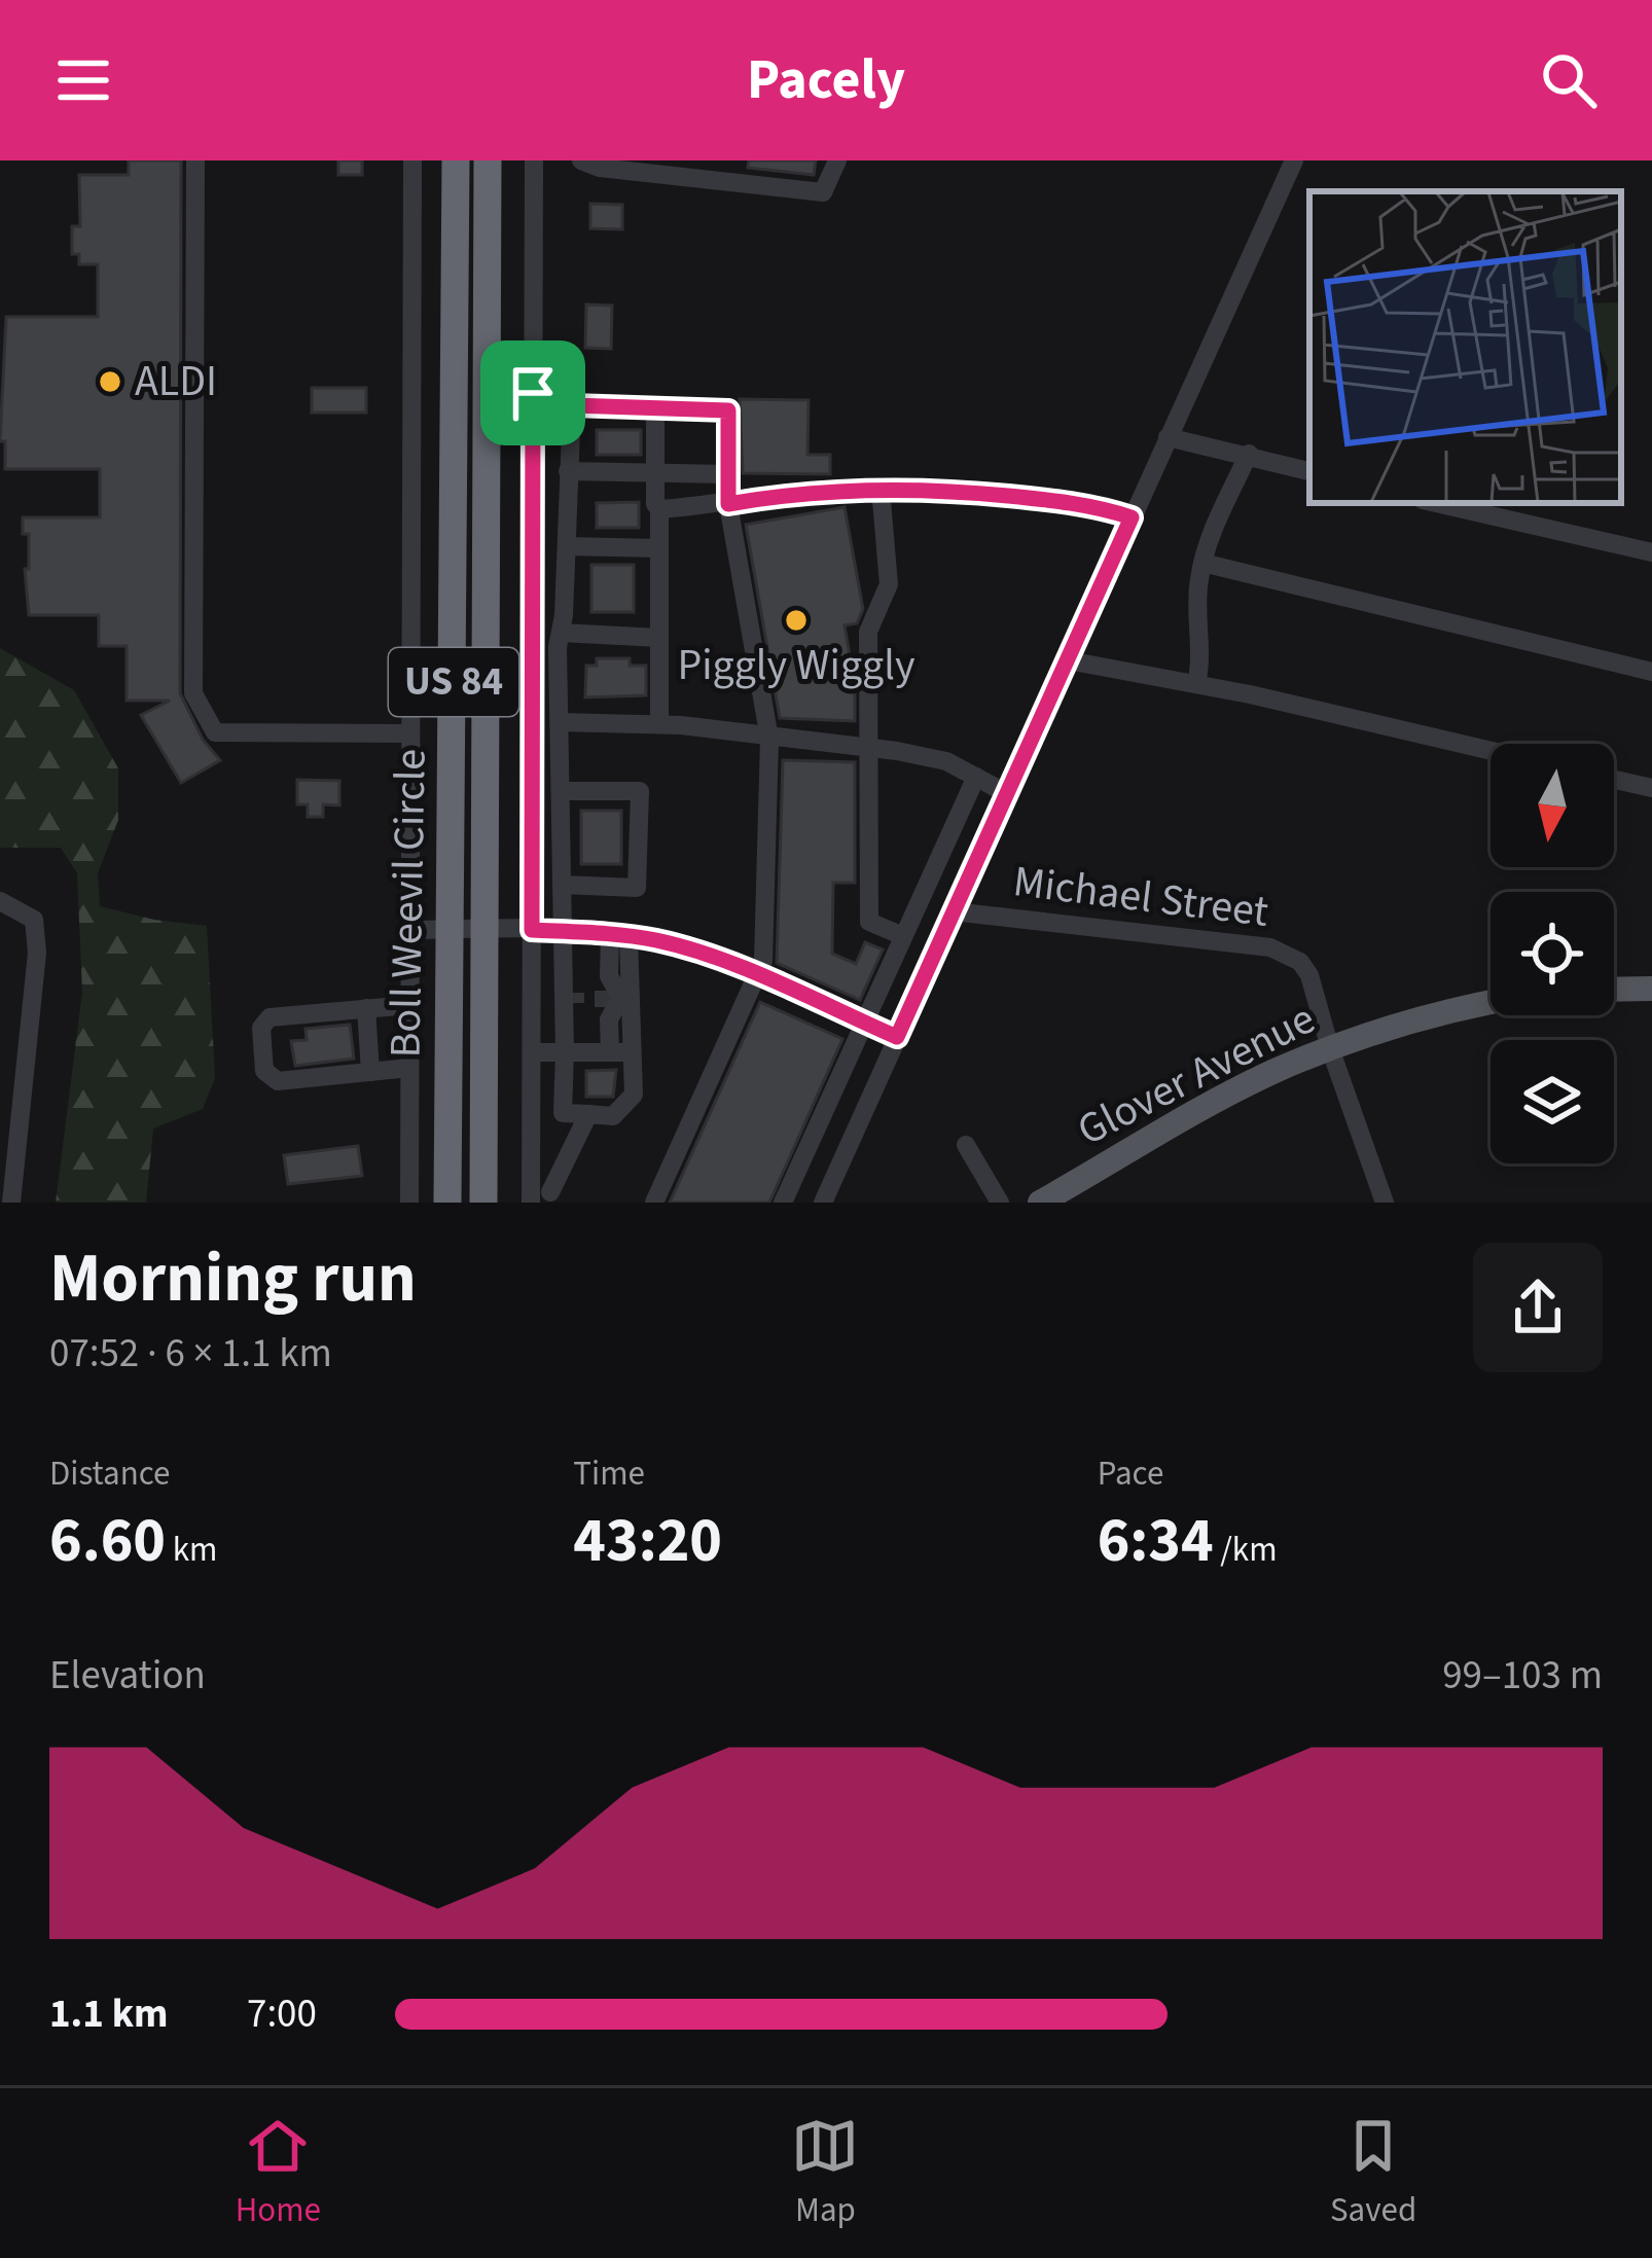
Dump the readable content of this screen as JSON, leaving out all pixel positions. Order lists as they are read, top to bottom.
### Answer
{
  "streets": {
    "highway": ["US 84", "Boll Weevil Circle"],
    "main road": ["Glover Avenue"],
    "street": ["Michael Street"]
  },
  "crossings": [
    ["Michael Street", "Glover Avenue"]
  ],
  "places": ["ALDI", "Piggly Wiggly"],
  "north": "bottom",
  "page": {
    "header": "Pacely",
    "heading": ["Morning run", "07:52 · 6 × 1.1 km"],
    "stats": [
      ["Distance", "6.60 km"],
      ["Time", "43:20"],
      ["Pace", "6:34 /km"]
    ],
    "chart": ["Elevation", "99–103 m"],
    "list": [
      {
        "name": "1.1 km",
        "note": "7:00"
      }
    ],
    "tabs": ["Home", "Map", "Saved"]
  }
}
